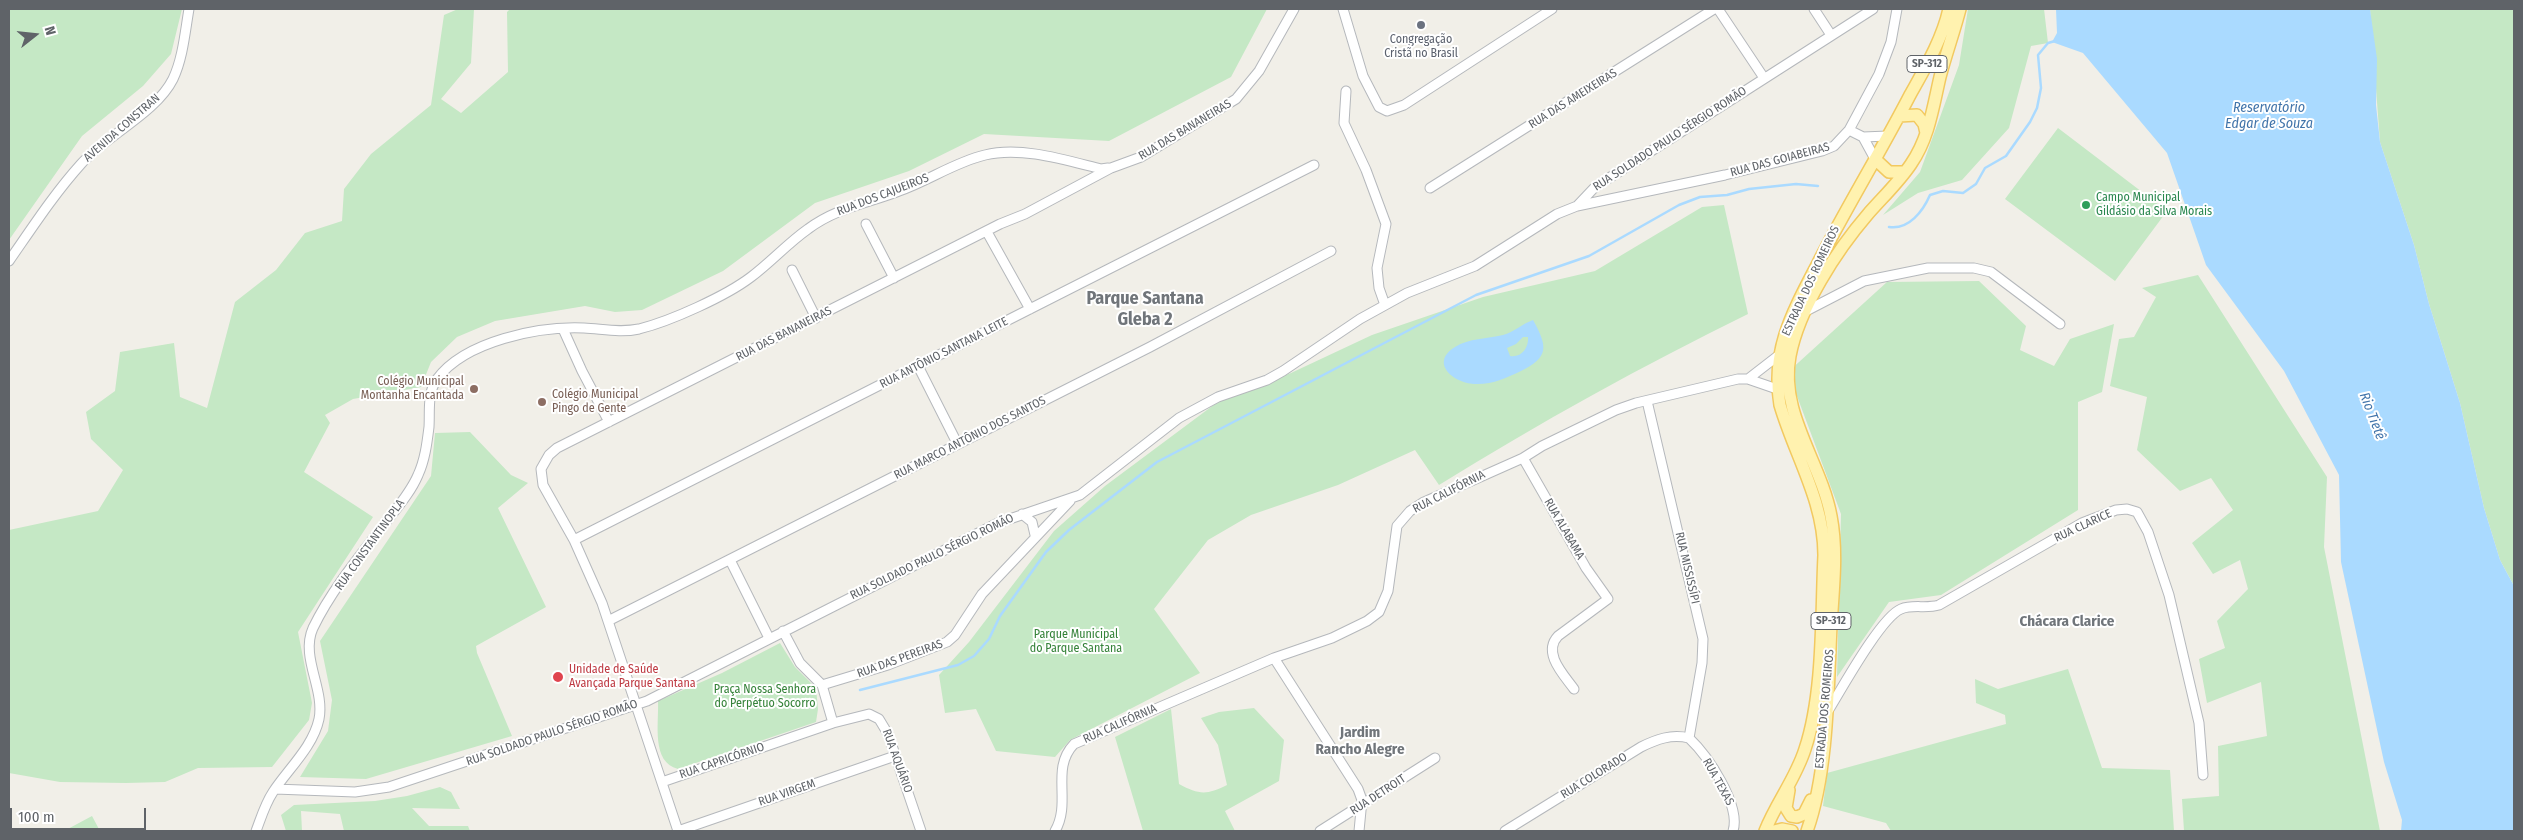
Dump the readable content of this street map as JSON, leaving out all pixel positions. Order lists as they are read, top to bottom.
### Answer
{
  "streets": {
    "main road": ["SP-312", "ESTRADA DOS ROMEIROS"],
    "street": [
      "RUA DAS AMEIXEIRAS",
      "AVENIDA CONSTRAN",
      "RUA DAS BANANEIRAS",
      "RUA SOLDADO PAULO SÉRGIO ROMÃO",
      "RUA DAS GOIABEIRAS",
      "RUA DOS CAJUEIROS",
      "RUA ANTÔNIO SANTANA LEITE",
      "RUA MARCO ANTÔNIO DOS SANTOS",
      "RUA CALIFÓRNIA",
      "RUA CLARICE",
      "RUA ALABAMA",
      "RUA CONSTANTINOPLA",
      "RUA MISSISSÍPI",
      "RUA DAS PEREIRAS",
      "RUA CAPRICÓRNIO",
      "RUA AQUÁRIO",
      "RUA COLORADO",
      "RUA TEXAS",
      "RUA VIRGEM",
      "RUA DETROIT"
    ]
  },
  "crossings": [
    ["RUA DAS BANANEIRAS", "RUA SOLDADO PAULO SÉRGIO ROMÃO"],
    ["RUA DAS BANANEIRAS", "RUA DOS CAJUEIROS"],
    ["RUA DAS BANANEIRAS", "RUA ANTÔNIO SANTANA LEITE"],
    ["RUA DAS BANANEIRAS", "RUA MARCO ANTÔNIO DOS SANTOS"],
    ["RUA DAS BANANEIRAS", "RUA CAPRICÓRNIO"],
    ["RUA SOLDADO PAULO SÉRGIO ROMÃO", "RUA DAS GOIABEIRAS"],
    ["RUA SOLDADO PAULO SÉRGIO ROMÃO", "RUA CONSTANTINOPLA"],
    ["RUA SOLDADO PAULO SÉRGIO ROMÃO", "RUA DAS PEREIRAS"],
    ["RUA DOS CAJUEIROS", "RUA CONSTANTINOPLA"],
    ["ESTRADA DOS ROMEIROS", "RUA CALIFÓRNIA"],
    ["ESTRADA DOS ROMEIROS", "RUA CLARICE"],
    ["RUA CALIFÓRNIA", "RUA ALABAMA"],
    ["RUA CALIFÓRNIA", "RUA MISSISSÍPI"],
    ["RUA MISSISSÍPI", "RUA COLORADO"],
    ["RUA MISSISSÍPI", "RUA TEXAS"],
    ["RUA CAPRICÓRNIO", "RUA AQUÁRIO"],
    ["RUA AQUÁRIO", "RUA VIRGEM"],
    ["RUA COLORADO", "RUA TEXAS"]
  ],
  "districts": ["Parque Santana Gleba 2", "Chácara Clarice", "Jardim Rancho Alegre"],
  "water": ["Reservatório Edgar de Souza", "Rio Tietê"],
  "parks": ["Parque Municipal do Parque Santana", "Praça Nossa Senhora do Perpétuo Socorro"],
  "places": [
    "Congregação Cristã no Brasil",
    "Campo Municipal Gildásio da Silva Morais",
    "Colégio Municipal Montanha Encantada",
    "Colégio Municipal Pingo de Gente",
    "Unidade de Saúde Avançada Parque Santana"
  ],
  "scale_bar": "100 m",
  "north": "right"
}
